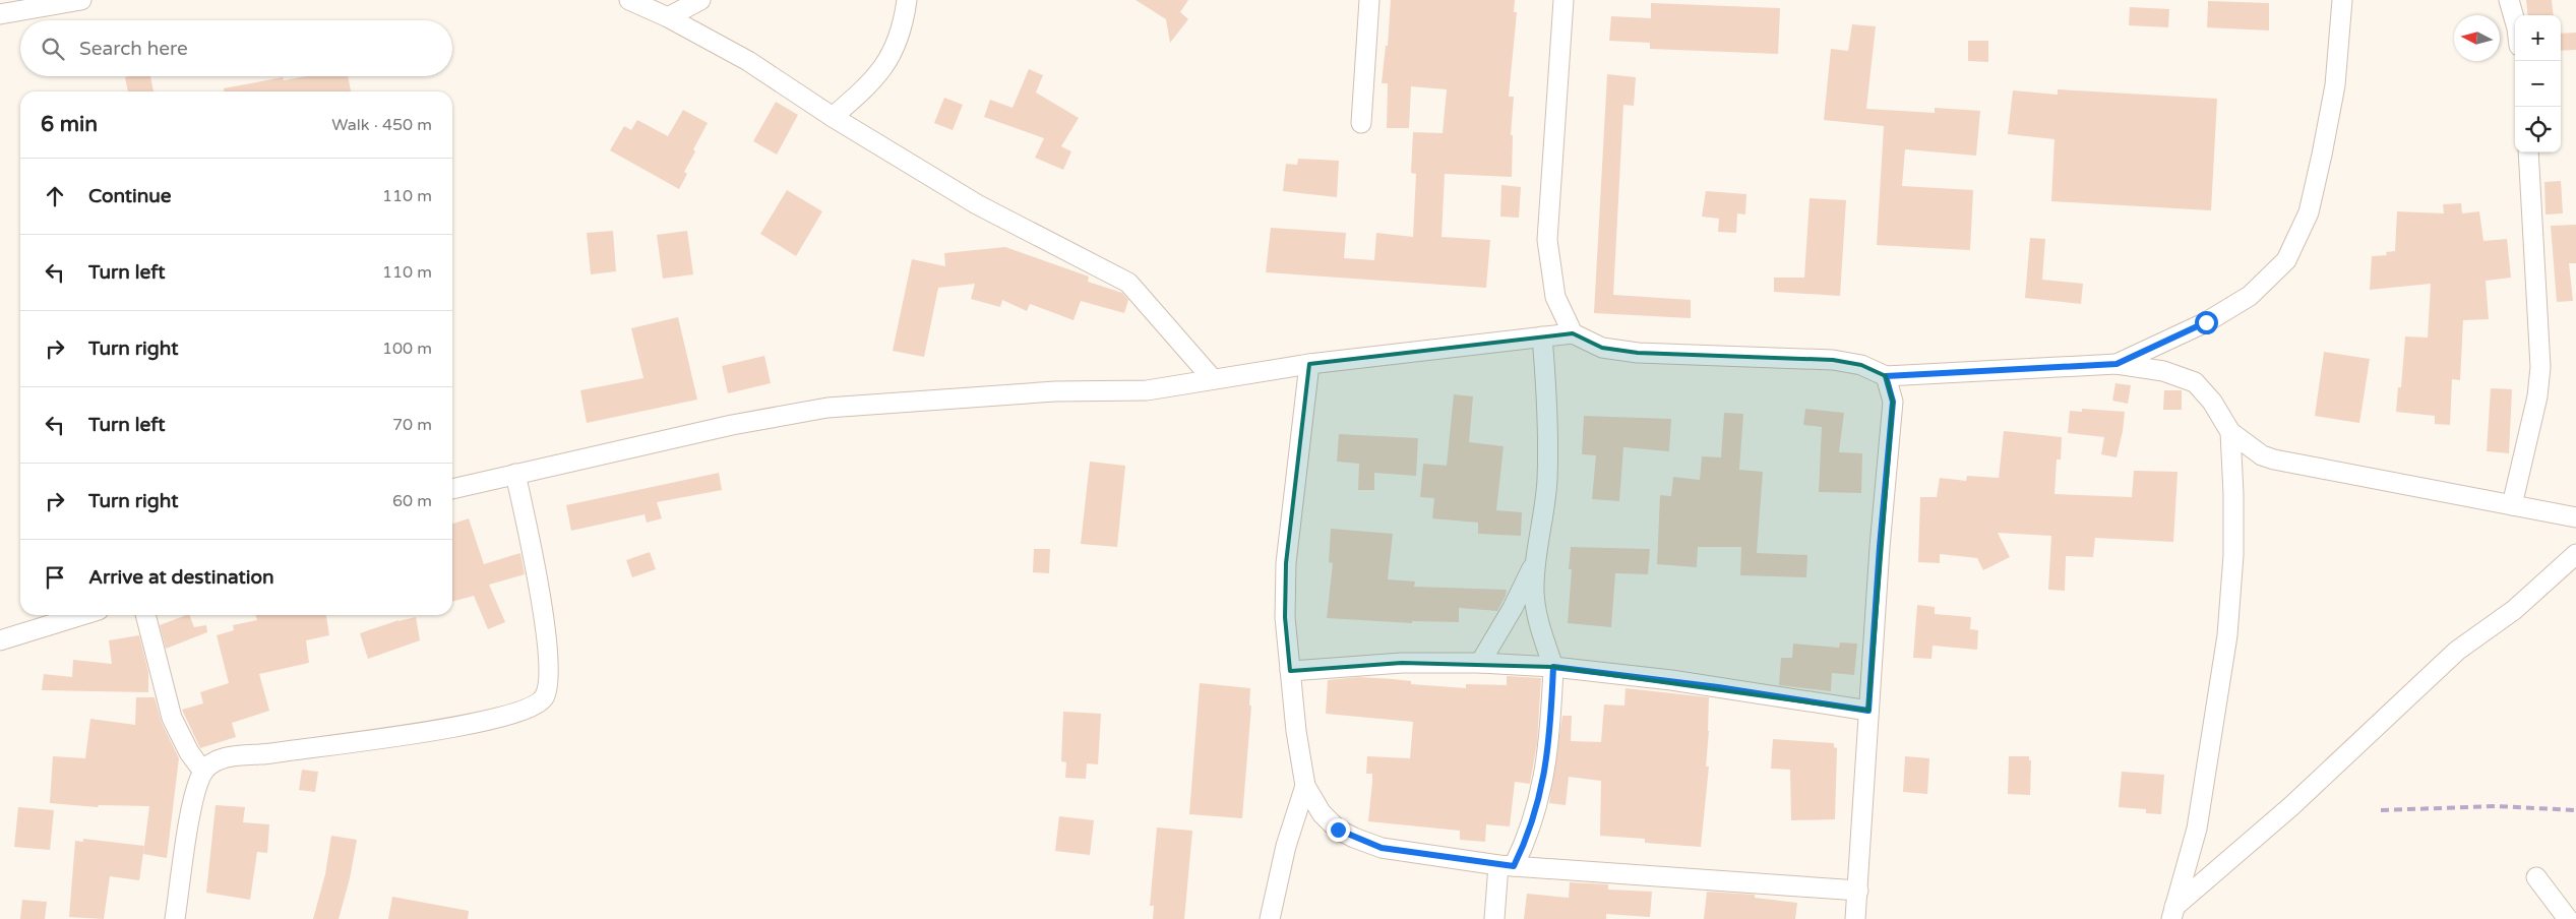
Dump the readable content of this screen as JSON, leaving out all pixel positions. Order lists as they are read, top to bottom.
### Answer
{
  "north": "left",
  "page": {
    "map_buttons": ["+", "−"],
    "search": "Search here",
    "heading": ["6 min", "Walk · 450 m"],
    "list": [
      ["Continue", "110 m"],
      ["Turn left", "110 m"],
      ["Turn right", "100 m"],
      ["Turn left", "70 m"],
      ["Turn right", "60 m"],
      "Arrive at destination"
    ]
  }
}
